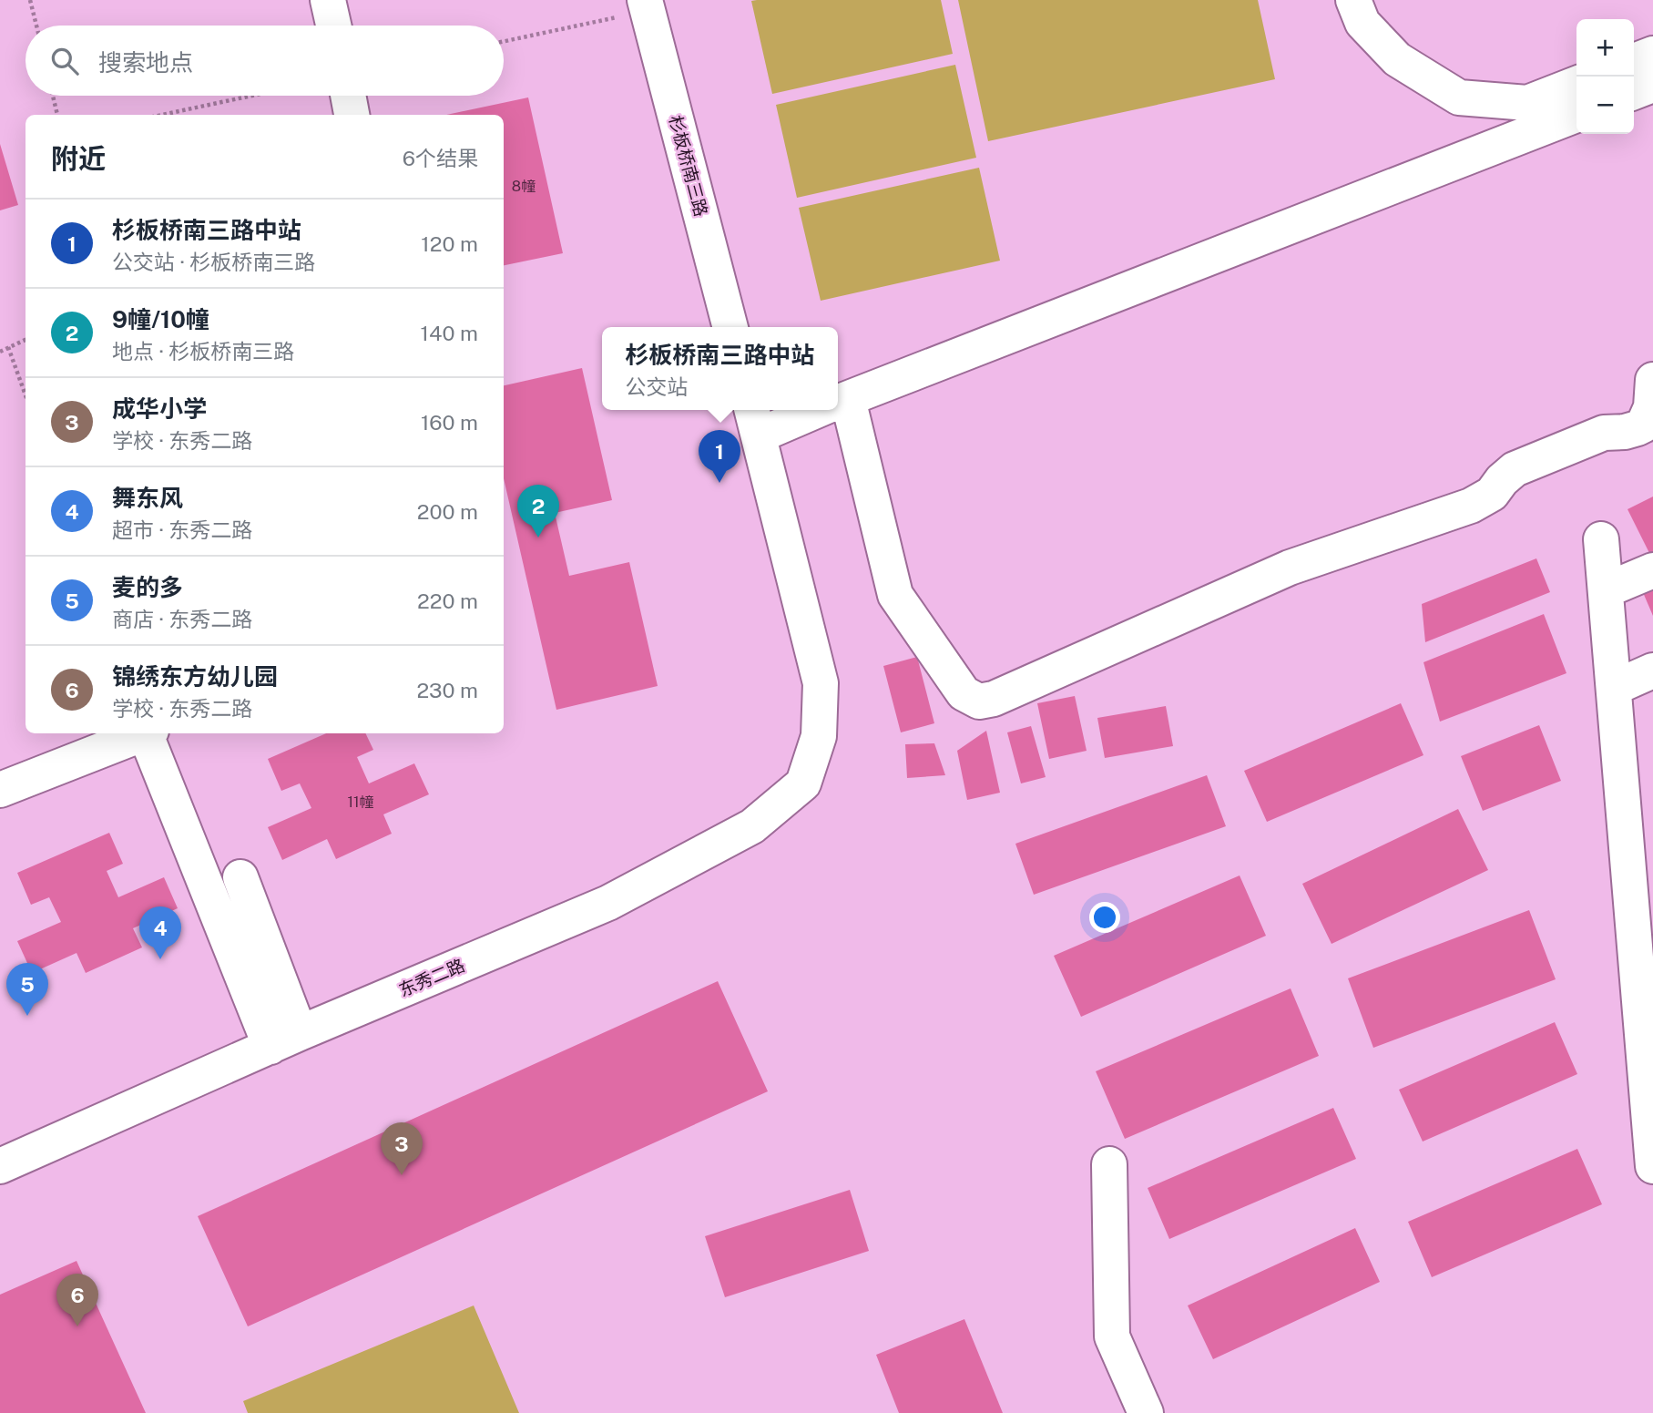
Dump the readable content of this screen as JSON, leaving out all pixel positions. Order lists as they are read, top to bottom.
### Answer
{
  "streets": {
    "street": ["杉板桥南三路", "东秀二路"]
  },
  "house_numbers": ["8幢", "11幢"],
  "page": {
    "map_buttons": ["+", "−"],
    "search": "搜索地点",
    "heading": ["附近", "6个结果"],
    "list": [
      {
        "mark": "1",
        "name": "杉板桥南三路中站",
        "note": "公交站 · 杉板桥南三路",
        "value": "120 m"
      },
      {
        "mark": "2",
        "name": "9幢/10幢",
        "note": "地点 · 杉板桥南三路",
        "value": "140 m"
      },
      {
        "mark": "3",
        "name": "成华小学",
        "note": "学校 · 东秀二路",
        "value": "160 m"
      },
      {
        "mark": "4",
        "name": "舞东风",
        "note": "超市 · 东秀二路",
        "value": "200 m"
      },
      {
        "mark": "5",
        "name": "麦的多",
        "note": "商店 · 东秀二路",
        "value": "220 m"
      },
      {
        "mark": "6",
        "name": "锦绣东方幼儿园",
        "note": "学校 · 东秀二路",
        "value": "230 m"
      }
    ],
    "popup": ["杉板桥南三路中站", "公交站"],
    "pins": [
      "1",
      "2",
      "4",
      "5",
      "3",
      "6"
    ]
  }
}
